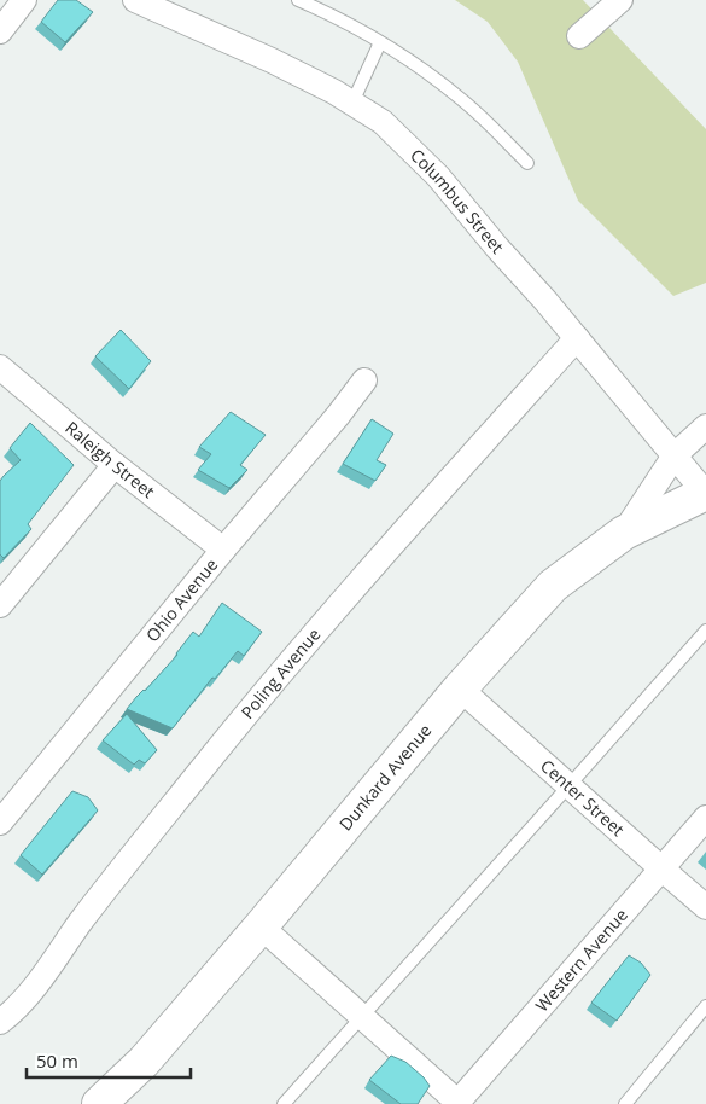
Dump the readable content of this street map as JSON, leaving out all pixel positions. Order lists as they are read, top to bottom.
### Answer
{
  "streets": {
    "main road": ["Dunkard Avenue"],
    "street": [
      "Columbus Street",
      "Raleigh Street",
      "Ohio Avenue",
      "Poling Avenue",
      "Center Street",
      "Western Avenue"
    ]
  },
  "crossings": [
    ["Columbus Street", "Poling Avenue"],
    ["Columbus Street", "Dunkard Avenue"],
    ["Raleigh Street", "Ohio Avenue"],
    ["Dunkard Avenue", "Center Street"],
    ["Center Street", "Western Avenue"]
  ],
  "scale_bar": "50 m"
}
